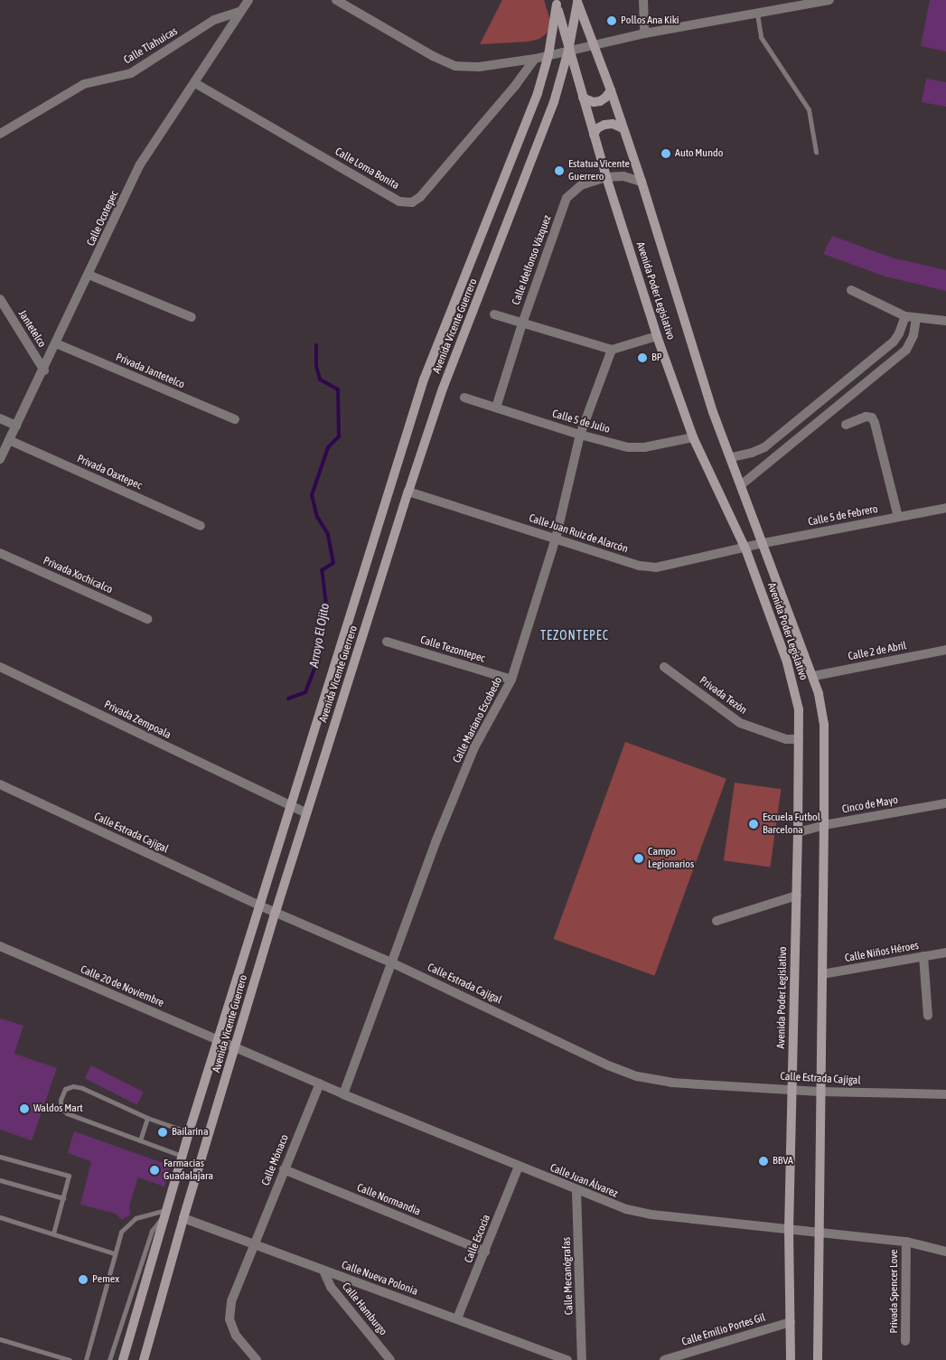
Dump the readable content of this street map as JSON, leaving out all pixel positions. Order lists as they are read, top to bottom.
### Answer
{
  "streets": {
    "main road": ["Avenida Poder Legislativo", "Avenida Vicente Guerrero"],
    "street": [
      "Calle Tlahuicas",
      "Calle Loma Bonita",
      "Calle Ocotepec",
      "Calle Idelfonso Vázquez",
      "Jantetelco",
      "Privada Jantetelco",
      "Calle 5 de Julio",
      "Privada Oaxtepec",
      "Calle 5 de Febrero",
      "Calle Juan Ruiz de Alarcón",
      "Privada Xochicalco",
      "Calle Tezontepec",
      "Calle 2 de Abril",
      "Privada Tezón",
      "Privada Zempoala",
      "Calle Mariano Escobedo",
      "Cinco de Mayo",
      "Calle Estrada Cajigal",
      "Calle Niños Héroes",
      "Calle 20 de Noviembre",
      "Calle Mónaco",
      "Calle Juan Álvarez",
      "Calle Normandia",
      "Calle Escocia",
      "Calle Mecanógrafas",
      "Calle Nueva Polonia",
      "Privada Spencer Love",
      "Calle Hamburgo",
      "Calle Emilio Portes Gil"
    ]
  },
  "crossings": [
    ["Calle Tlahuicas", "Calle Ocotepec"],
    ["Calle Loma Bonita", "Calle Ocotepec"],
    ["Calle Ocotepec", "Jantetelco"],
    ["Calle Ocotepec", "Privada Jantetelco"],
    ["Calle Ocotepec", "Privada Oaxtepec"],
    ["Calle Idelfonso Vázquez", "Avenida Poder Legislativo"],
    ["Calle Idelfonso Vázquez", "Calle 5 de Julio"],
    ["Avenida Poder Legislativo", "Avenida Vicente Guerrero"],
    ["Avenida Poder Legislativo", "Calle 5 de Julio"],
    ["Avenida Poder Legislativo", "Calle 5 de Febrero"],
    ["Avenida Poder Legislativo", "Calle Juan Ruiz de Alarcón"],
    ["Avenida Poder Legislativo", "Calle 2 de Abril"],
    ["Avenida Poder Legislativo", "Privada Tezón"],
    ["Avenida Poder Legislativo", "Cinco de Mayo"],
    ["Avenida Poder Legislativo", "Calle Estrada Cajigal"],
    ["Avenida Poder Legislativo", "Calle Niños Héroes"],
    ["Avenida Poder Legislativo", "Calle Juan Álvarez"],
    ["Avenida Poder Legislativo", "Calle Emilio Portes Gil"],
    ["Avenida Vicente Guerrero", "Calle Juan Ruiz de Alarcón"],
    ["Avenida Vicente Guerrero", "Privada Zempoala"],
    ["Avenida Vicente Guerrero", "Calle Estrada Cajigal"],
    ["Avenida Vicente Guerrero", "Calle 20 de Noviembre"],
    ["Avenida Vicente Guerrero", "Calle Juan Álvarez"],
    ["Avenida Vicente Guerrero", "Calle Nueva Polonia"],
    ["Calle 5 de Julio", "Calle Mariano Escobedo"],
    ["Calle 5 de Febrero", "Calle Juan Ruiz de Alarcón"],
    ["Calle Juan Ruiz de Alarcón", "Calle Mariano Escobedo"],
    ["Calle Tezontepec", "Calle Mariano Escobedo"],
    ["Calle Mariano Escobedo", "Calle Estrada Cajigal"],
    ["Calle Mariano Escobedo", "Calle Juan Álvarez"],
    ["Calle 20 de Noviembre", "Calle Juan Álvarez"],
    ["Calle Mónaco", "Calle Juan Álvarez"],
    ["Calle Mónaco", "Calle Normandia"],
    ["Calle Mónaco", "Calle Nueva Polonia"],
    ["Calle Juan Álvarez", "Calle Escocia"],
    ["Calle Juan Álvarez", "Calle Mecanógrafas"],
    ["Calle Juan Álvarez", "Privada Spencer Love"],
    ["Calle Normandia", "Calle Escocia"],
    ["Calle Escocia", "Calle Nueva Polonia"],
    ["Calle Nueva Polonia", "Calle Hamburgo"]
  ],
  "districts": ["TEZONTEPEC"],
  "water": ["Arroyo El Ojito"],
  "places": [
    "Pollos Ana Kiki",
    "Auto Mundo",
    "Estatua Vicente Guerrero",
    "BP",
    "Escuela Futbol Barcelona",
    "Campo Legionarios",
    "Waldos Mart",
    "Bailarina",
    "BBVA",
    "Farmacias Guadalajara",
    "Pemex"
  ]
}
